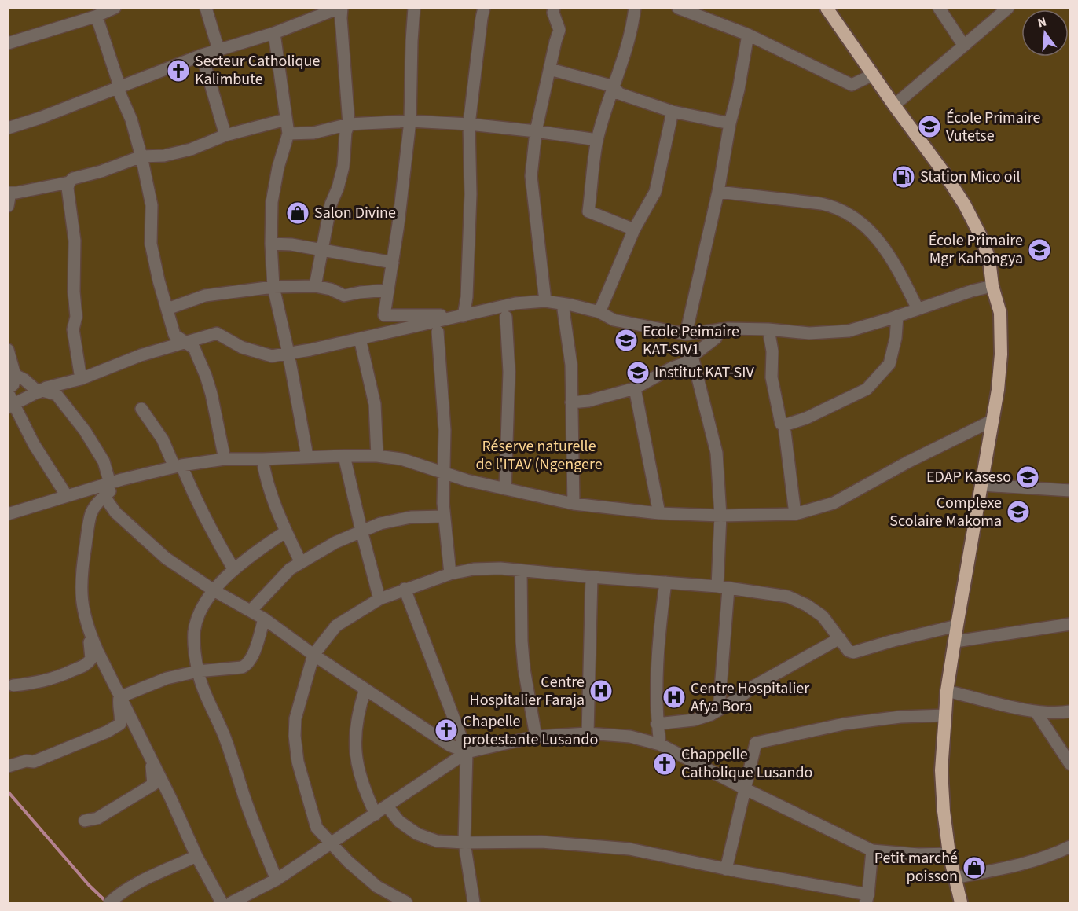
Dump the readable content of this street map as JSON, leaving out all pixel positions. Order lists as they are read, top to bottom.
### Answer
{
  "parks": ["Réserve naturelle de l'ITAV (Ngengere"],
  "places": {
    "church": ["Secteur Catholique Kalimbute", "Chapelle protestante Lusando", "Chappelle Catholique Lusando"],
    "school or university": [
      "École Primaire Vutetse",
      "École Primaire Mgr Kahongya",
      "Ecole Peimaire KAT-SIV1",
      "Institut KAT-SIV",
      "EDAP Kaseso",
      "Complexe Scolaire Makoma"
    ],
    "fuel station": ["Station Mico oil"],
    "shop": ["Salon Divine", "Petit marché poisson"],
    "hospital": ["Centre Hospitalier Faraja", "Centre Hospitalier Afya Bora"]
  },
  "north": "top"
}
